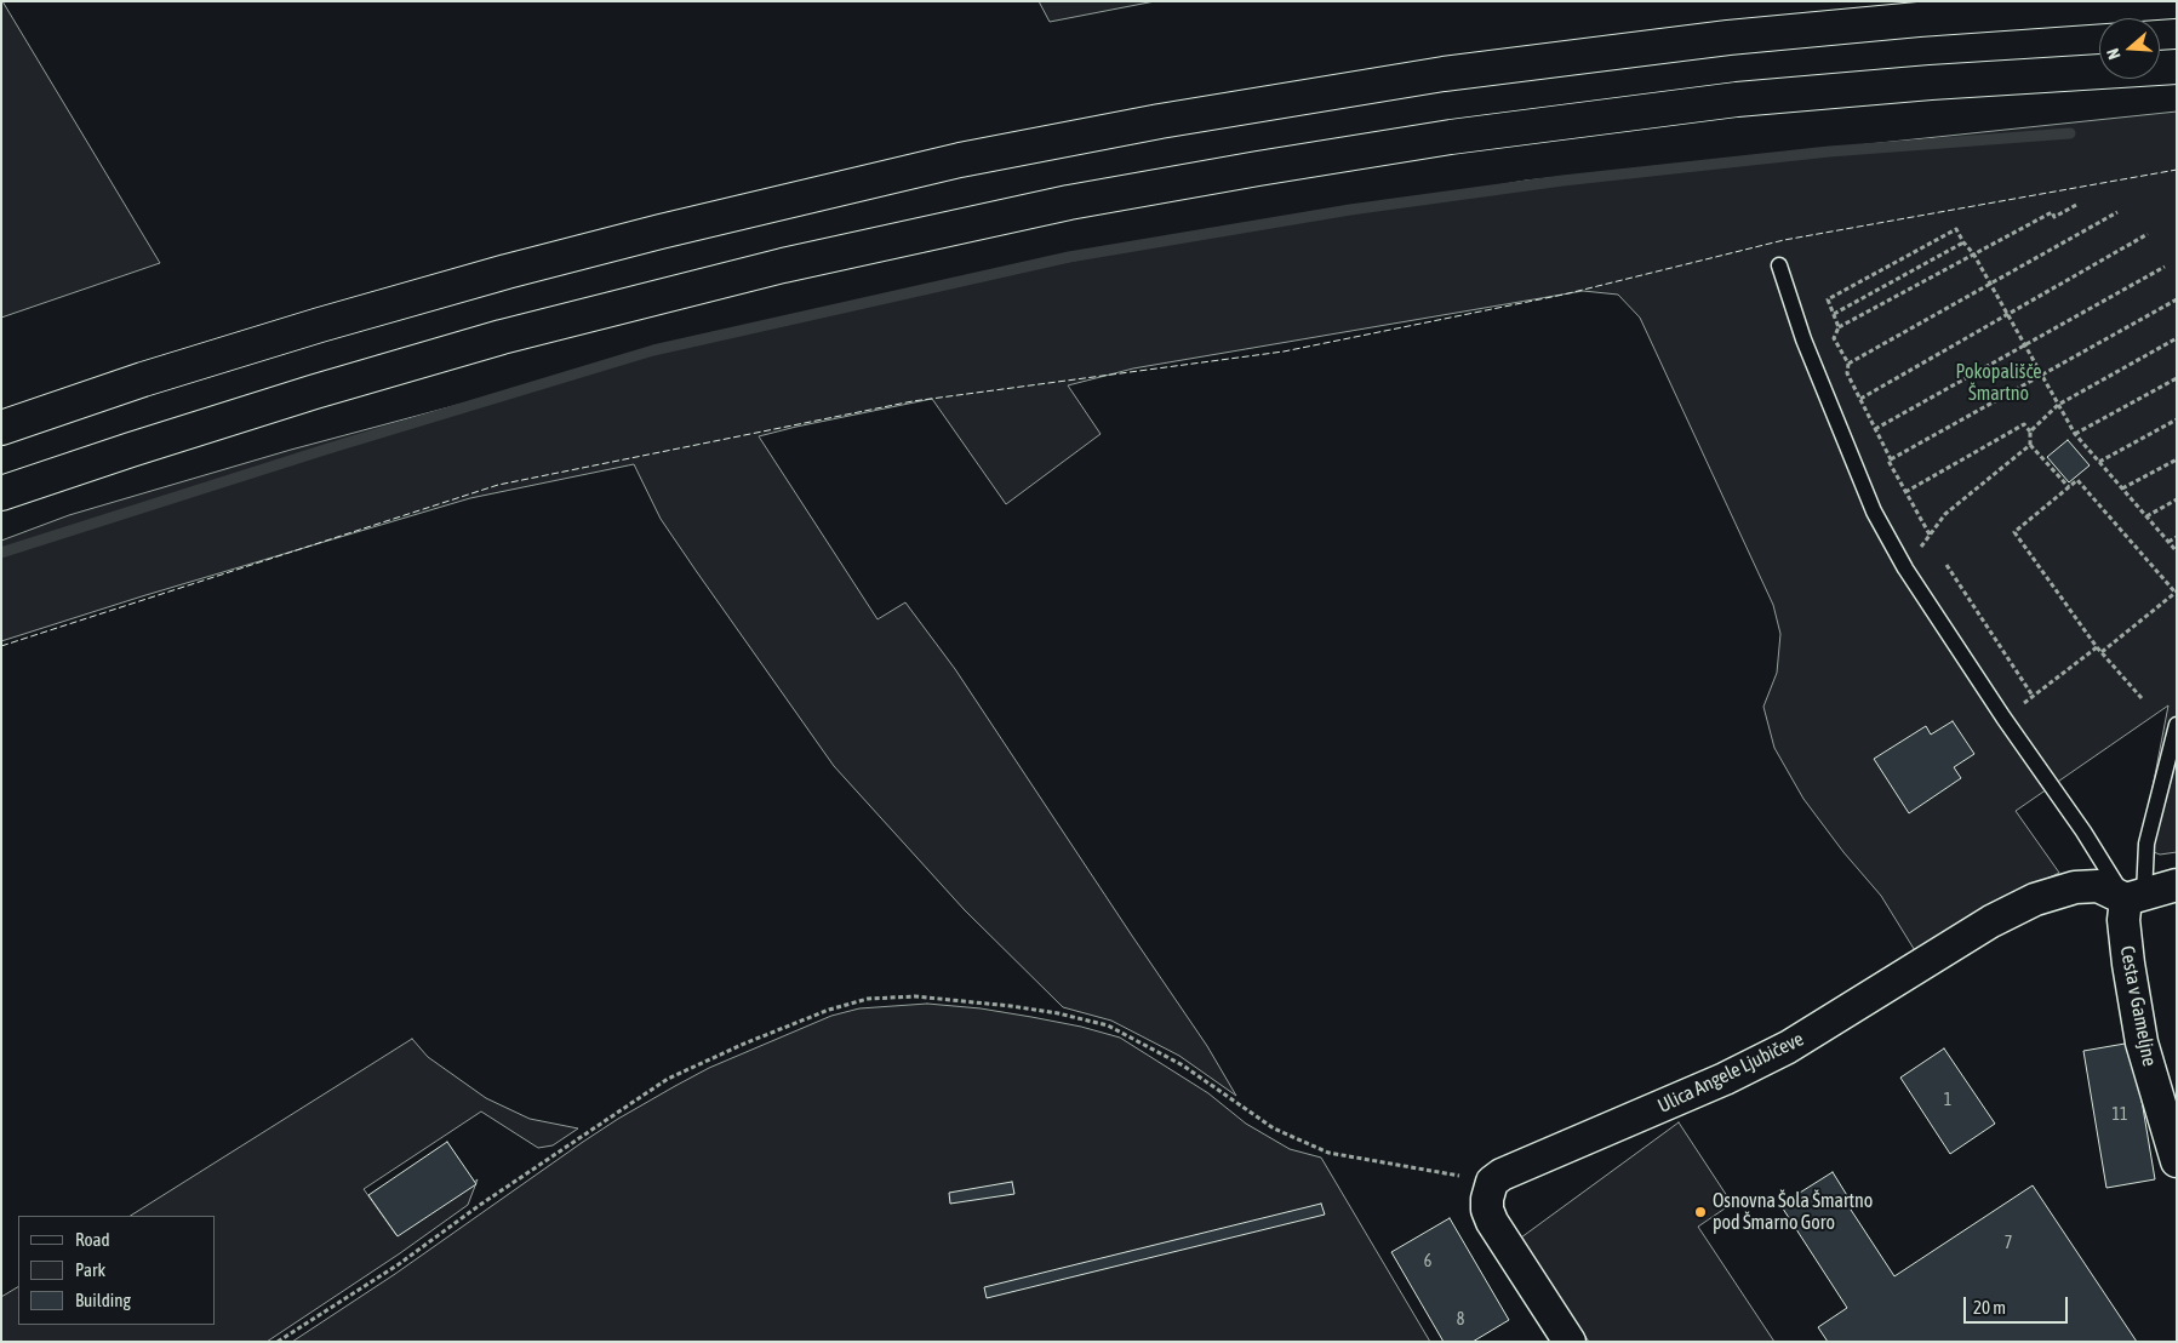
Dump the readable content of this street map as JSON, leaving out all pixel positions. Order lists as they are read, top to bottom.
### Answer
{
  "streets": {
    "street": ["Cesta v Gameljne", "Ulica Angele Ljubičeve"]
  },
  "crossings": [
    ["Cesta v Gameljne", "Ulica Angele Ljubičeve"]
  ],
  "parks": ["Pokopališče Šmartno"],
  "places": ["Osnovna Šola Šmartno pod Šmarno Goro"],
  "house_numbers": [
    "1",
    "11",
    "7",
    "6",
    "8"
  ],
  "legend": ["Road", "Park", "Building"],
  "scale_bar": "20 m",
  "north": "left"
}
